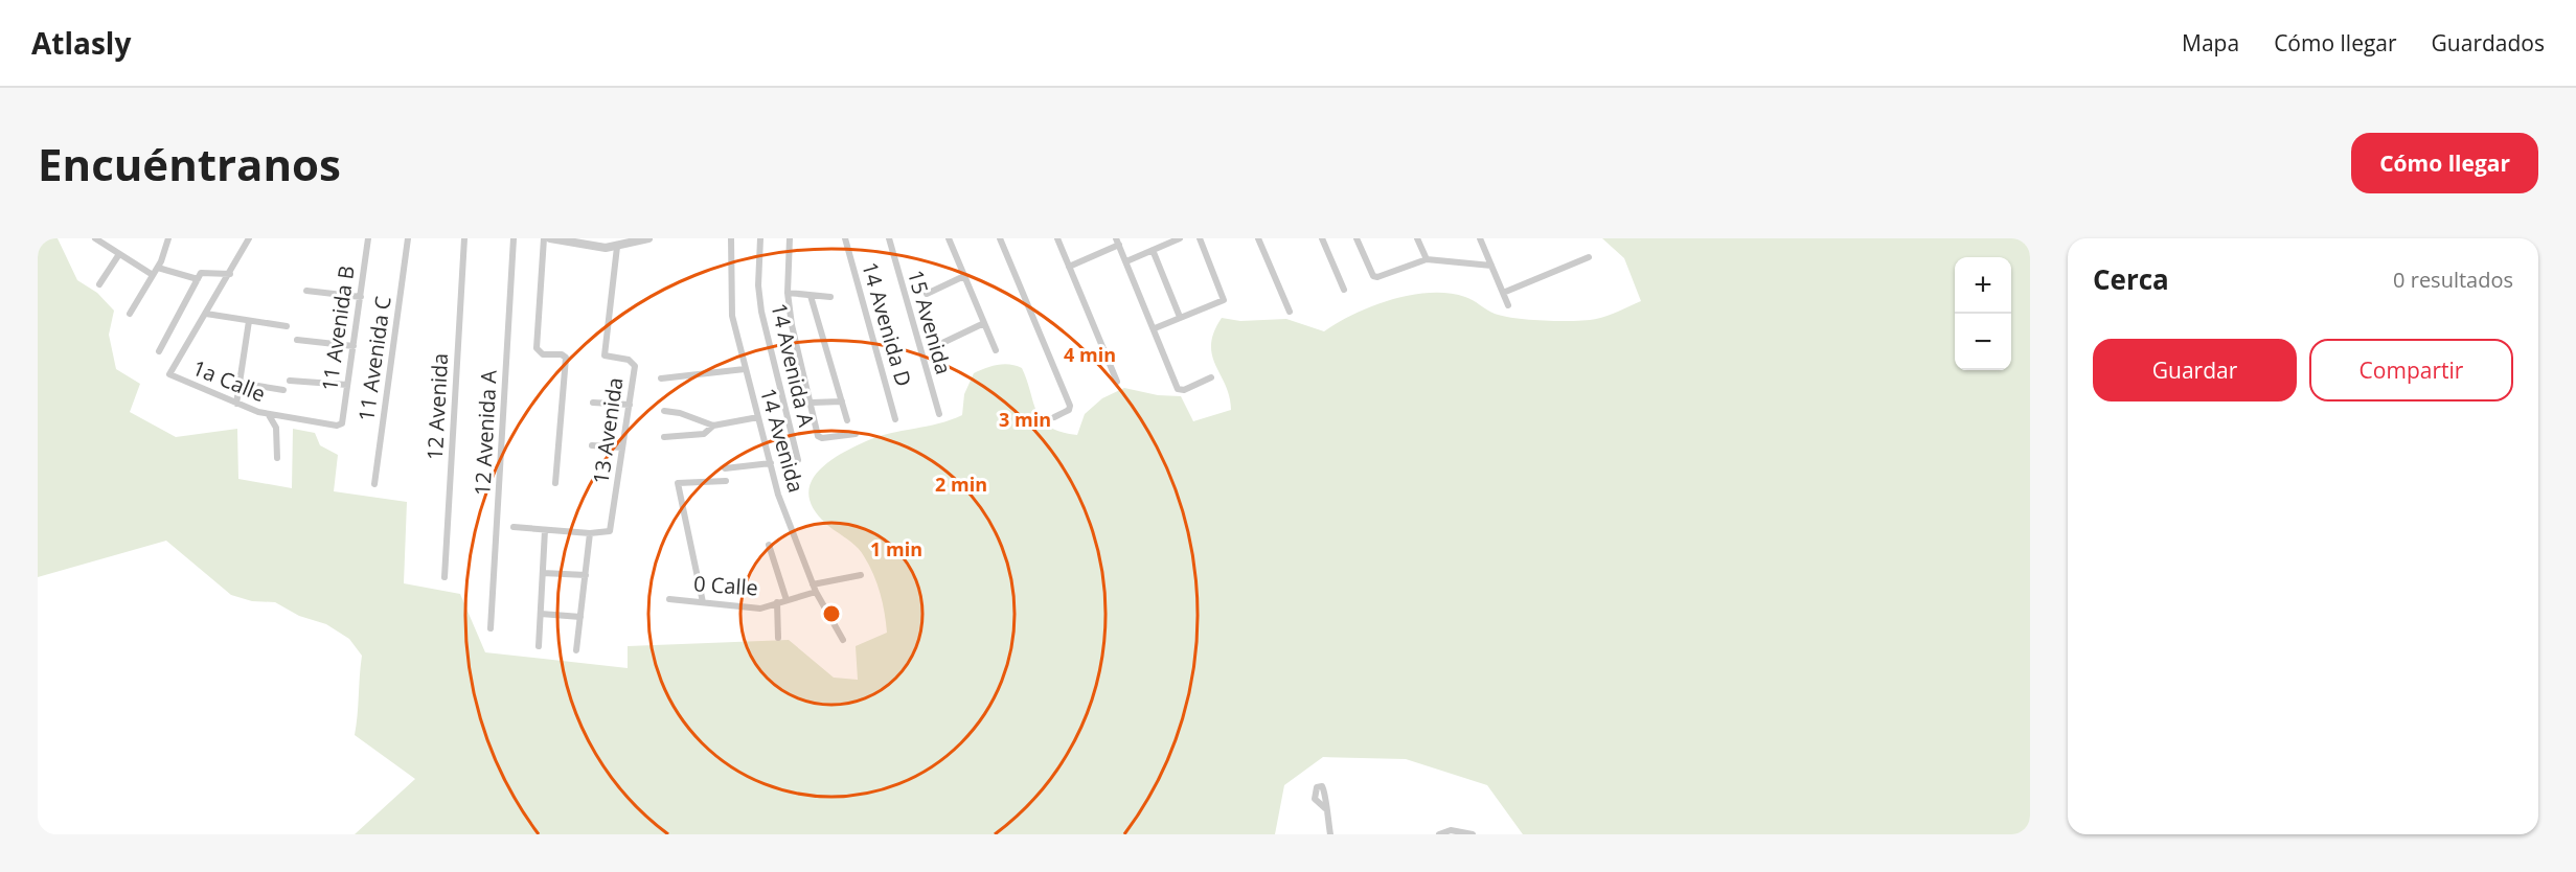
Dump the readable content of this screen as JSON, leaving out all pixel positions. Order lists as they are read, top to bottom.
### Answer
{
  "streets": {
    "street": [
      "15 Avenida",
      "14 Avenida D",
      "11 Avenida B",
      "11 Avenida C",
      "14 Avenida A",
      "1a Calle",
      "12 Avenida",
      "13 Avenida",
      "12 Avenida A",
      "14 Avenida",
      "0 Calle"
    ]
  },
  "crossings": [
    ["11 Avenida B", "1a Calle"],
    ["14 Avenida", "0 Calle"]
  ],
  "page": {
    "header": "Atlasly",
    "nav": ["Mapa", "Cómo llegar", "Guardados"],
    "buttons": [
      "Cómo llegar",
      ["Guardar", "Compartir"]
    ],
    "title": "Encuéntranos",
    "heading": ["Cerca", "0 resultados"],
    "map_buttons": ["+", "−"]
  },
  "rings": [
    "4 min",
    "3 min",
    "2 min",
    "1 min"
  ]
}
